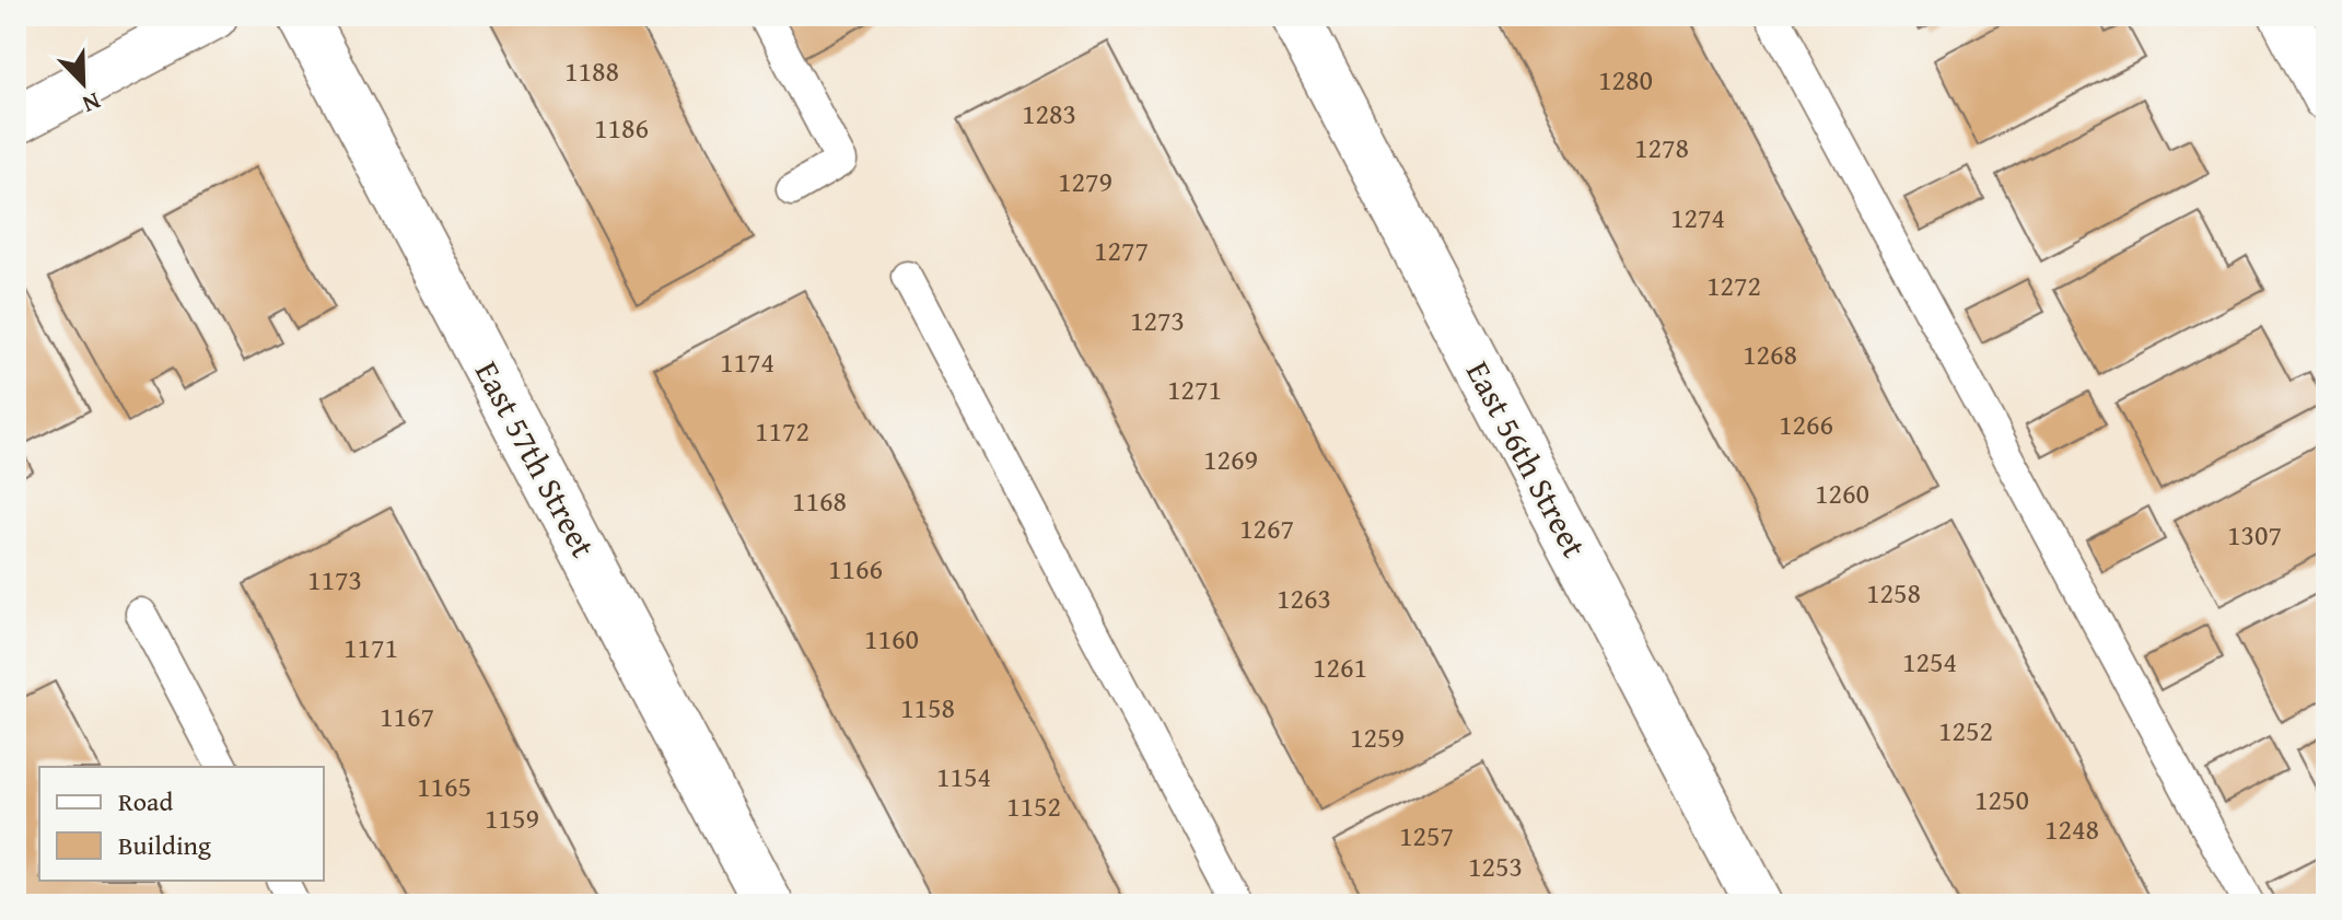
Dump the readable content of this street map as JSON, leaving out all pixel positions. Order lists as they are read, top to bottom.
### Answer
{
  "streets": {
    "street": ["East 57th Street", "East 56th Street"]
  },
  "house_numbers": [
    "1188",
    "1280",
    "1283",
    "1186",
    "1278",
    "1279",
    "1274",
    "1277",
    "1272",
    "1273",
    "1268",
    "1174",
    "1271",
    "1266",
    "1172",
    "1269",
    "1260",
    "1168",
    "1267",
    "1307",
    "1166",
    "1173",
    "1258",
    "1263",
    "1160",
    "1171",
    "1254",
    "1261",
    "1158",
    "1167",
    "1252",
    "1259",
    "1154",
    "1165",
    "1250",
    "1152",
    "1159",
    "1248",
    "1257",
    "1253"
  ],
  "legend": ["Road", "Building"],
  "north": "bottom right"
}
